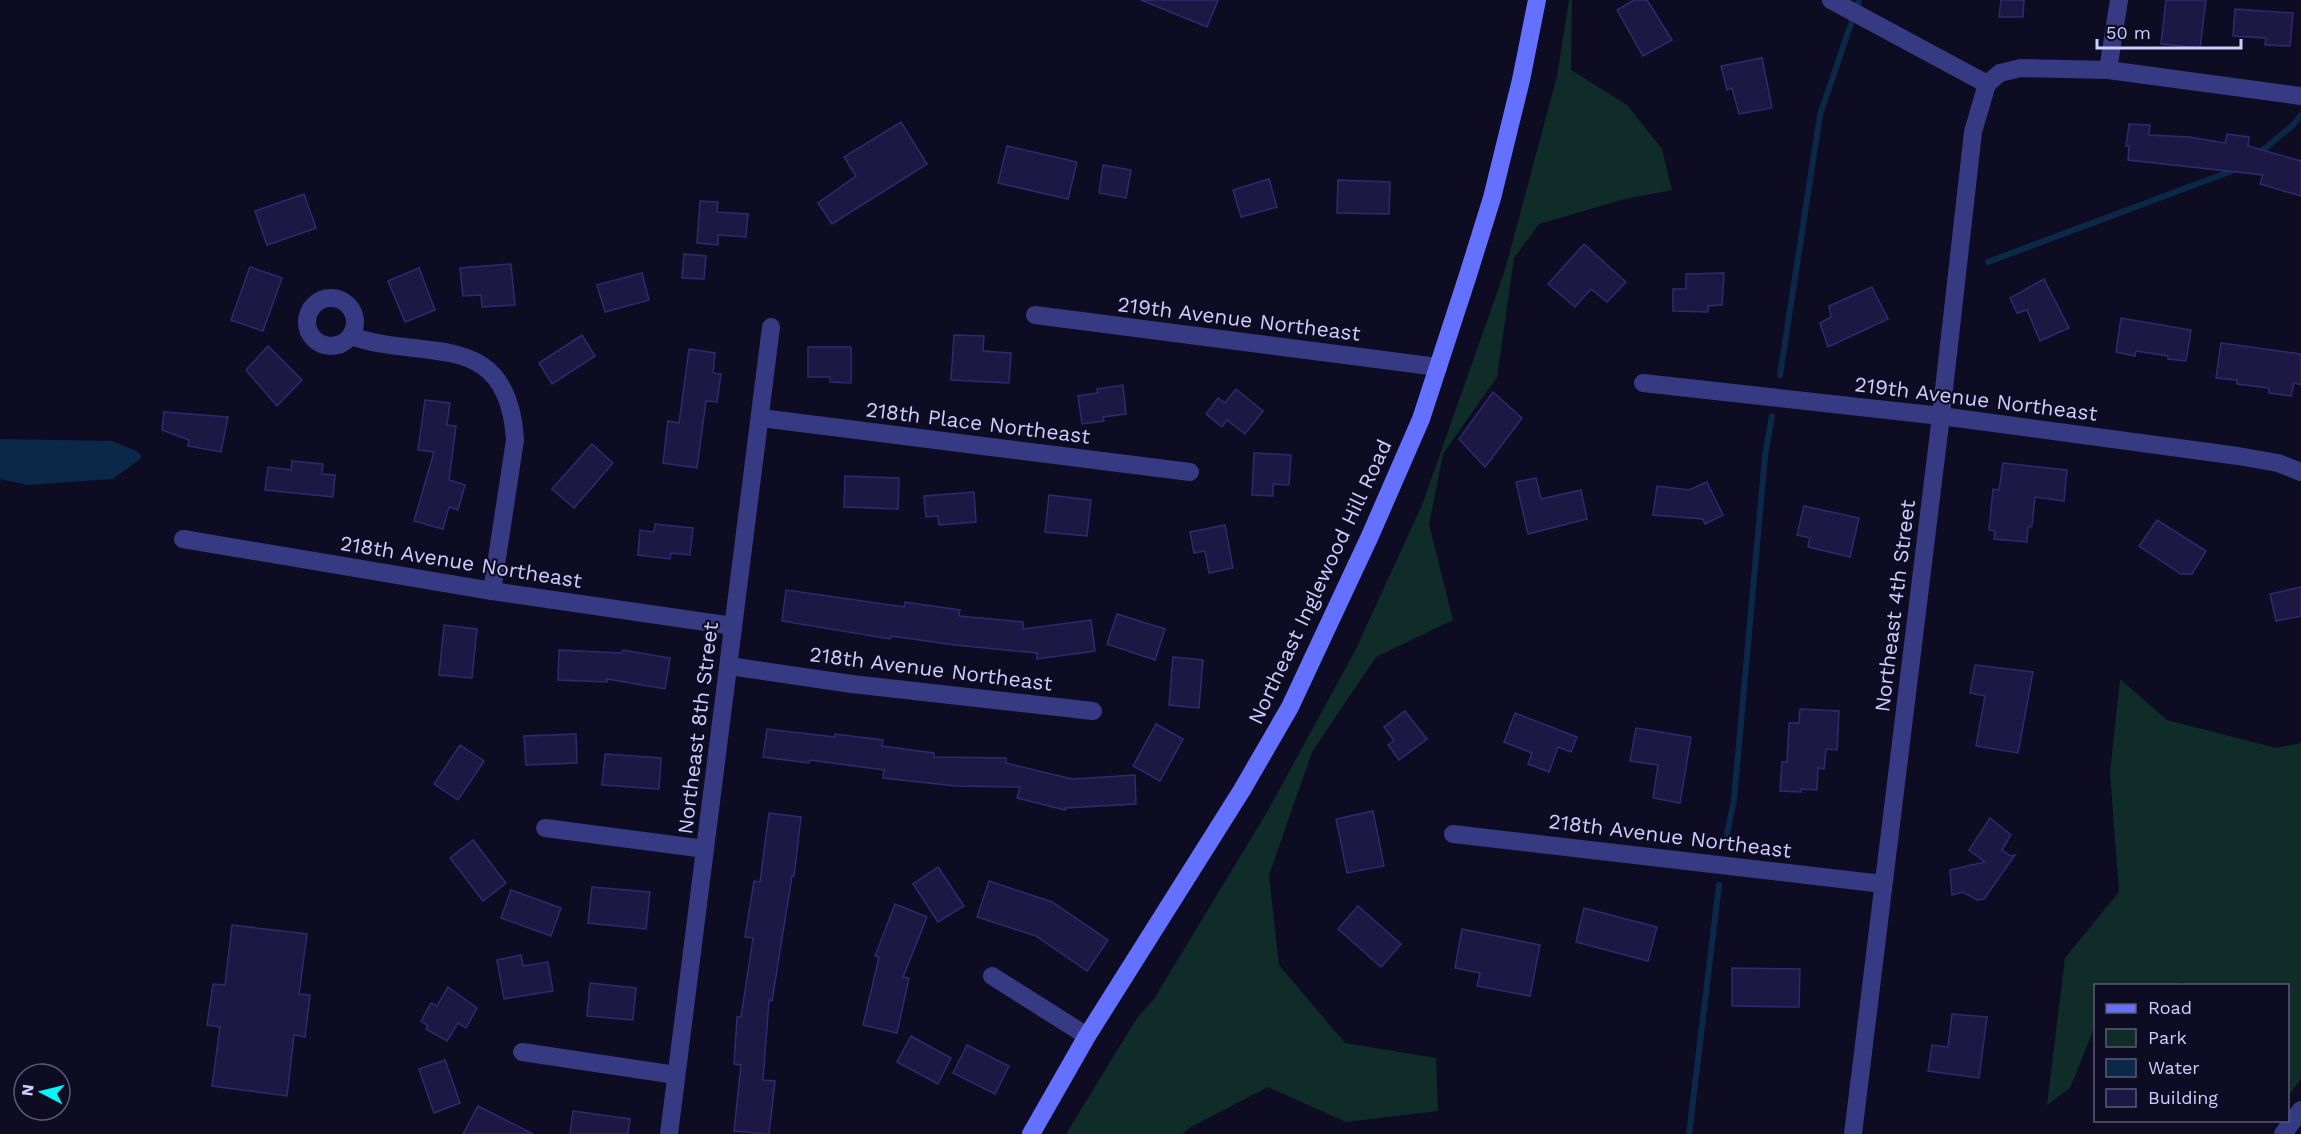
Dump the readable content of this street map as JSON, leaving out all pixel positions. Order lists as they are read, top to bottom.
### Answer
{
  "streets": {
    "street": [
      "219th Avenue Northeast",
      "218th Place Northeast",
      "218th Avenue Northeast",
      "Northeast Inglewood Hill Road",
      "Northeast 4th Street",
      "Northeast 8th Street"
    ]
  },
  "crossings": [
    ["219th Avenue Northeast", "Northeast Inglewood Hill Road"],
    ["219th Avenue Northeast", "Northeast 4th Street"],
    ["218th Place Northeast", "Northeast 8th Street"],
    ["218th Avenue Northeast", "Northeast 4th Street"],
    ["218th Avenue Northeast", "Northeast 8th Street"]
  ],
  "legend": [
    "Road",
    "Park",
    "Water",
    "Building"
  ],
  "scale_bar": "50 m",
  "north": "left"
}
